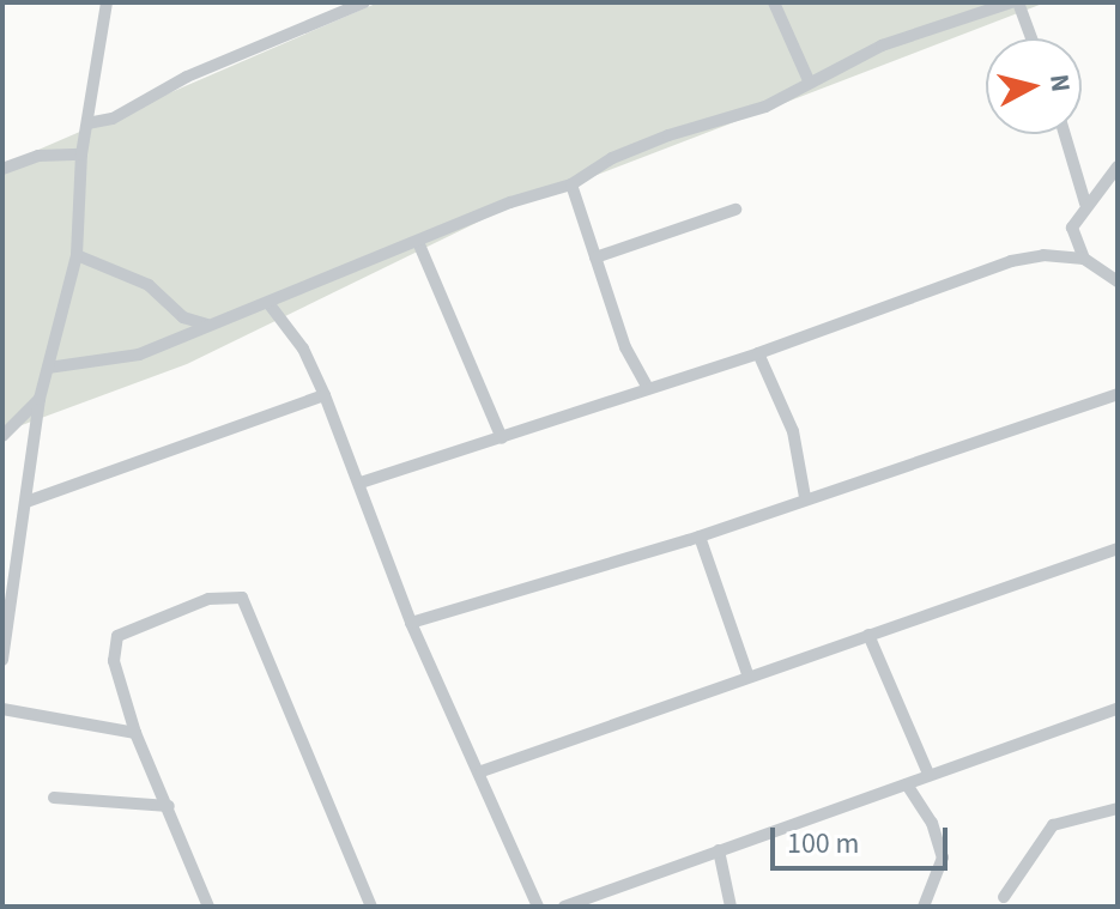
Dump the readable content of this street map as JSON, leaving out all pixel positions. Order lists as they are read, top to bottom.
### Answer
{
  "scale_bar": "100 m",
  "north": "right"
}
